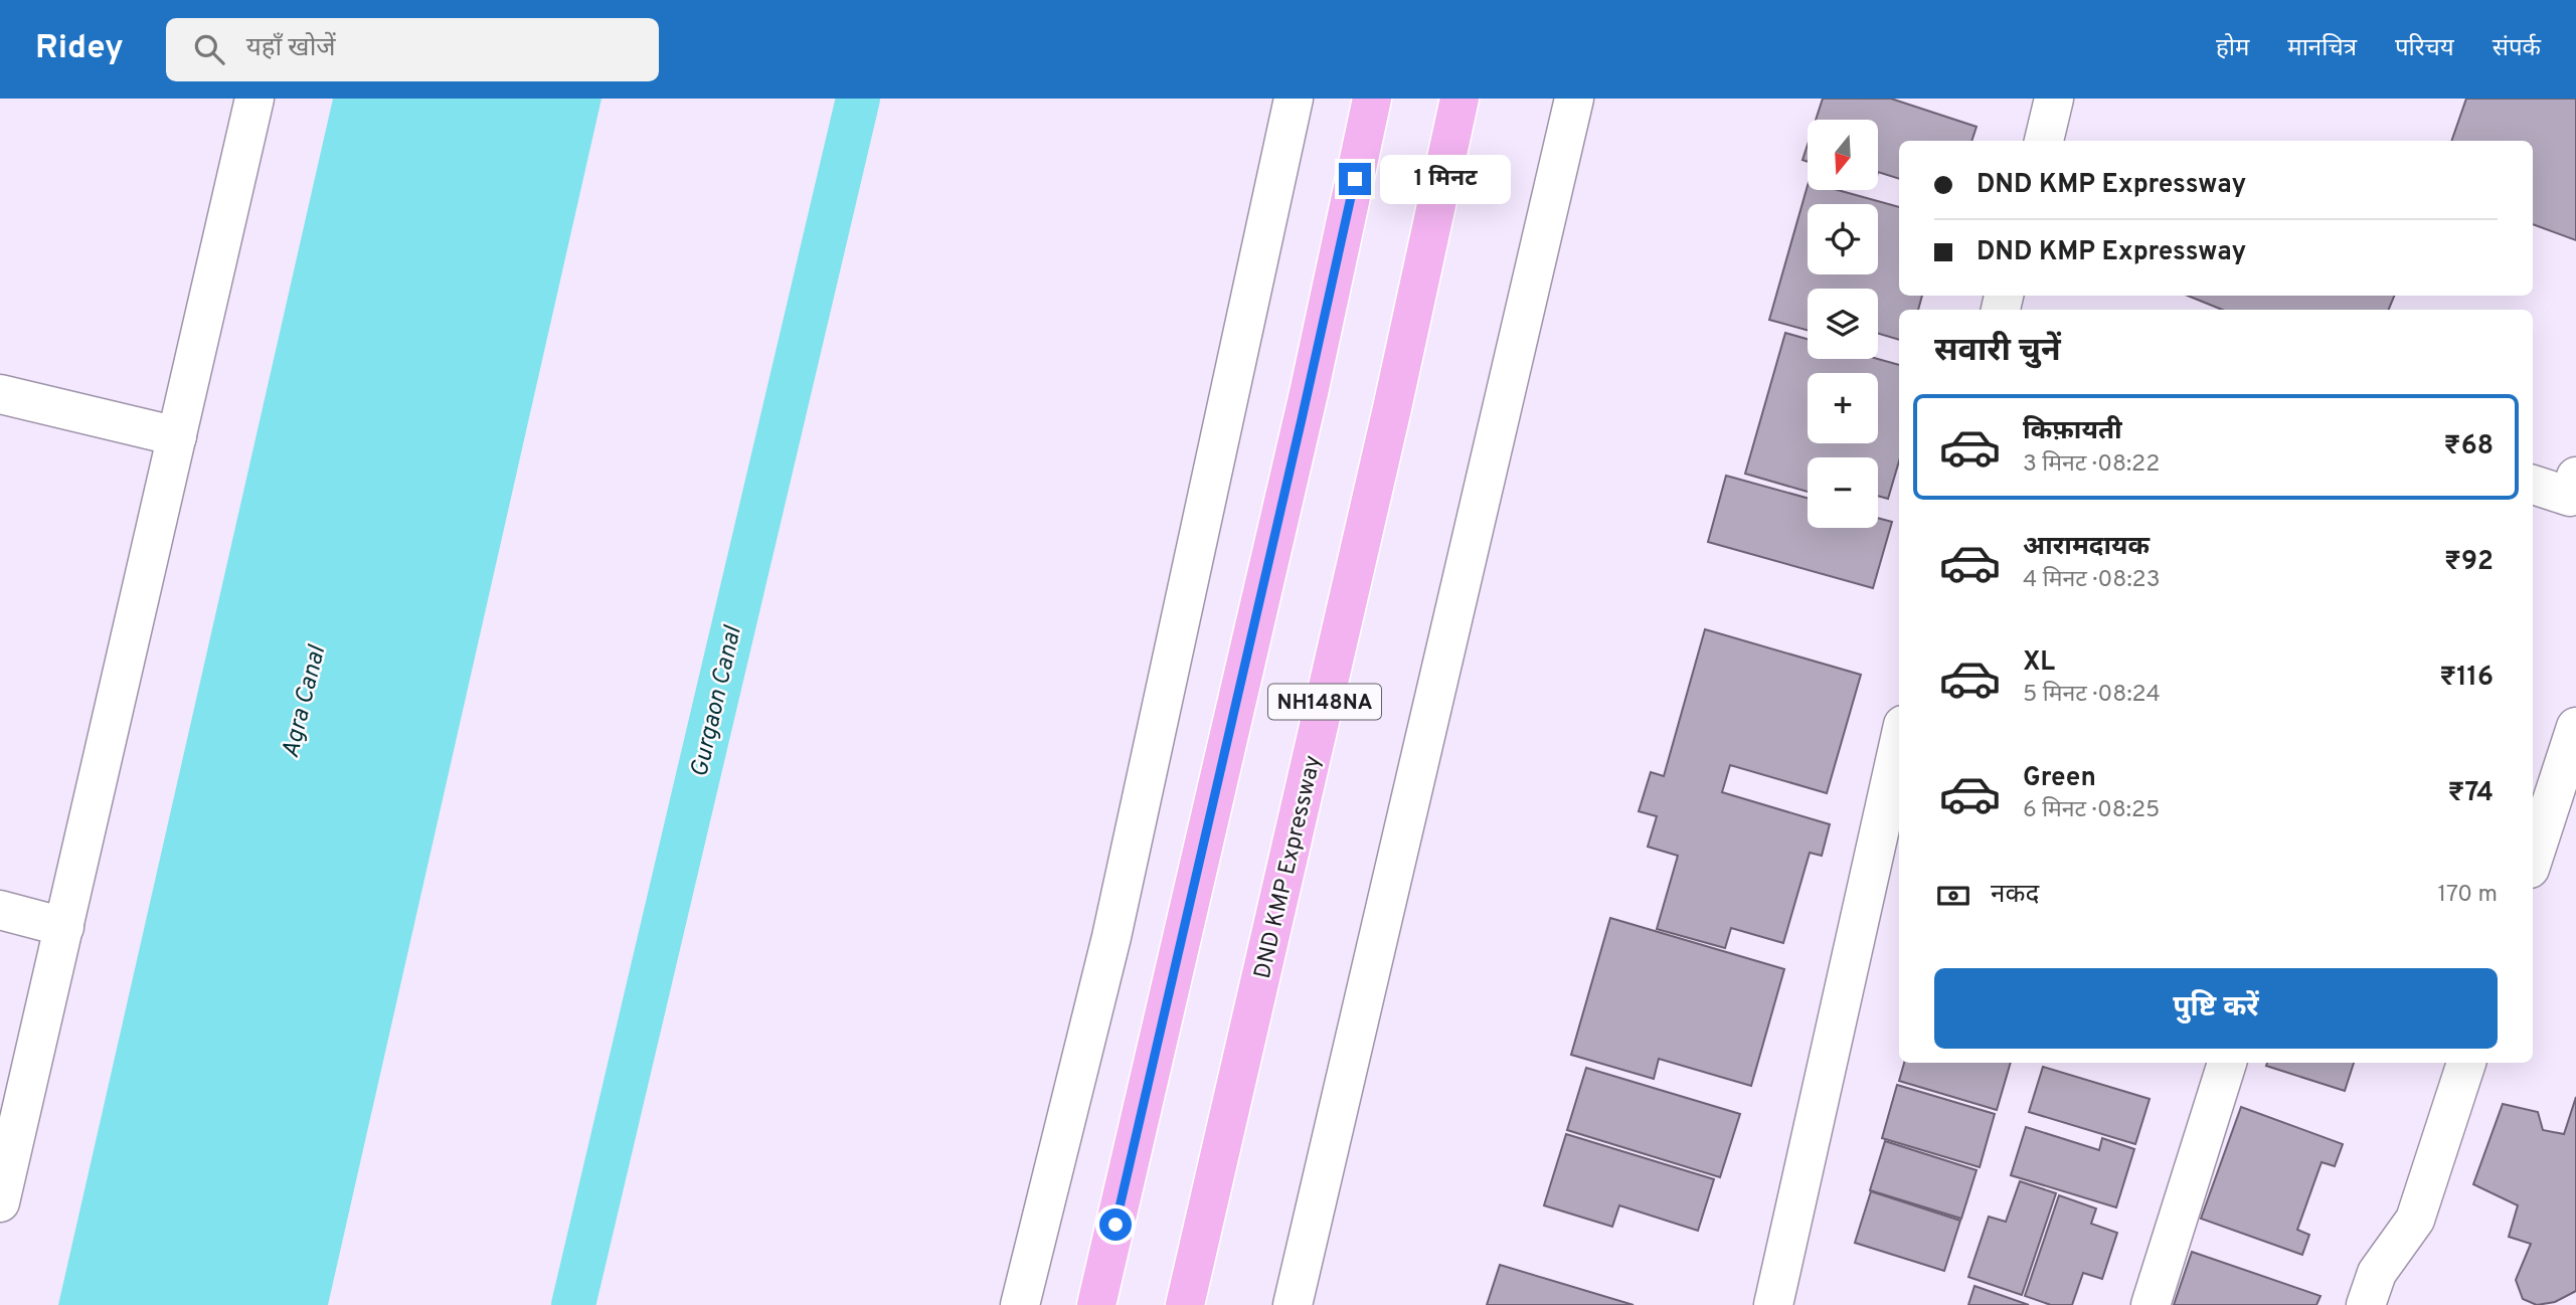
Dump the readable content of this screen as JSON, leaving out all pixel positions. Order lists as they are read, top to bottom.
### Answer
{
  "streets": {
    "highway": ["NH148NA", "DND KMP Expressway"]
  },
  "water": ["Agra Canal", "Gurgaon Canal"],
  "north": "bottom",
  "page": {
    "header": "Ridey",
    "search": "यहाँ खोजें",
    "nav": [
      "होम",
      "मानचित्र",
      "परिचय",
      "संपर्क"
    ],
    "map_buttons": ["+", "−"],
    "banner": ["DND KMP Expressway", "DND KMP Expressway"],
    "bubble": "1 मिनट",
    "heading": "सवारी चुनें",
    "list": [
      {
        "name": "किफ़ायती",
        "note": "3 मिनट · 08:22",
        "value": "₹68"
      },
      {
        "name": "आरामदायक",
        "note": "4 मिनट · 08:23",
        "value": "₹92"
      },
      {
        "name": "XL",
        "note": "5 मिनट · 08:24",
        "value": "₹116"
      },
      {
        "name": "Green",
        "note": "6 मिनट · 08:25",
        "value": "₹74"
      }
    ],
    "pay": ["नकद", "170 m"],
    "buttons": "पुष्टि करें"
  }
}
